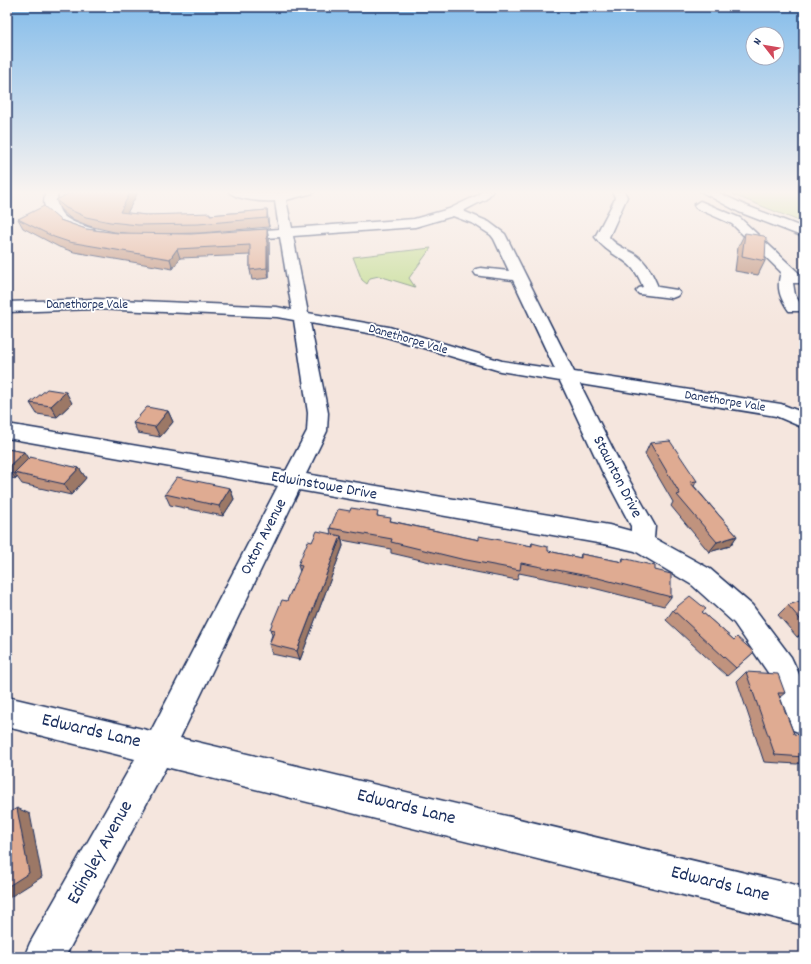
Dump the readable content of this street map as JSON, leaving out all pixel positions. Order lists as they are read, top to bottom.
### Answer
{
  "streets": {
    "main road": [
      "Danethorpe Vale",
      "Staunton Drive",
      "Edwinstowe Drive",
      "Oxton Avenue",
      "Edwards Lane",
      "Edingley Avenue"
    ]
  },
  "crossings": [
    ["Danethorpe Vale", "Staunton Drive"],
    ["Danethorpe Vale", "Oxton Avenue"],
    ["Staunton Drive", "Edwinstowe Drive"],
    ["Edwinstowe Drive", "Oxton Avenue"],
    ["Oxton Avenue", "Edwards Lane"],
    ["Oxton Avenue", "Edingley Avenue"],
    ["Edwards Lane", "Edingley Avenue"]
  ],
  "north": "top left"
}
